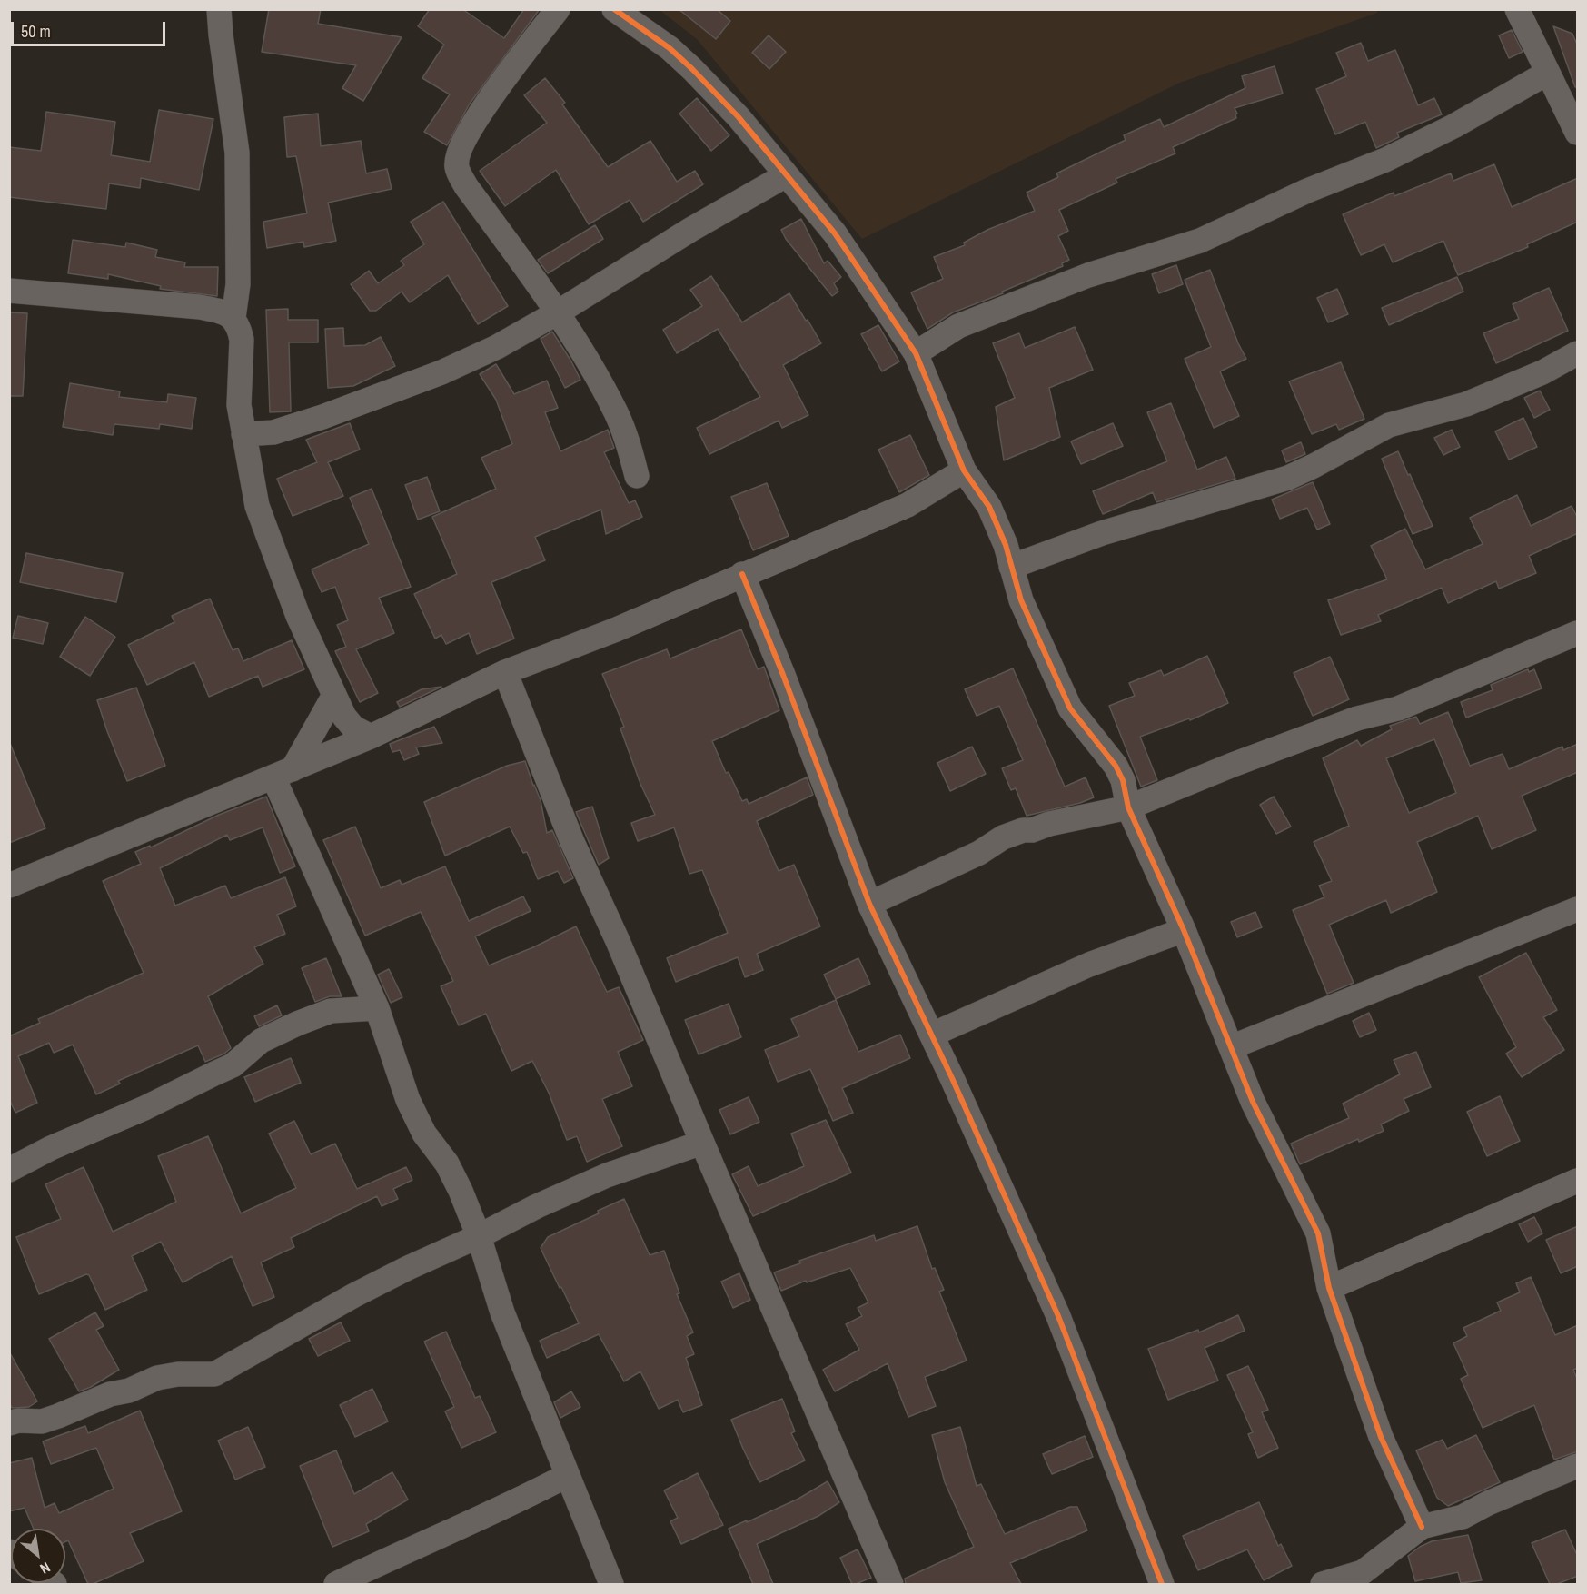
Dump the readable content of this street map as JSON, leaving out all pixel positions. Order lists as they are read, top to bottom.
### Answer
{
  "scale_bar": "50 m",
  "north": "bottom right"
}
